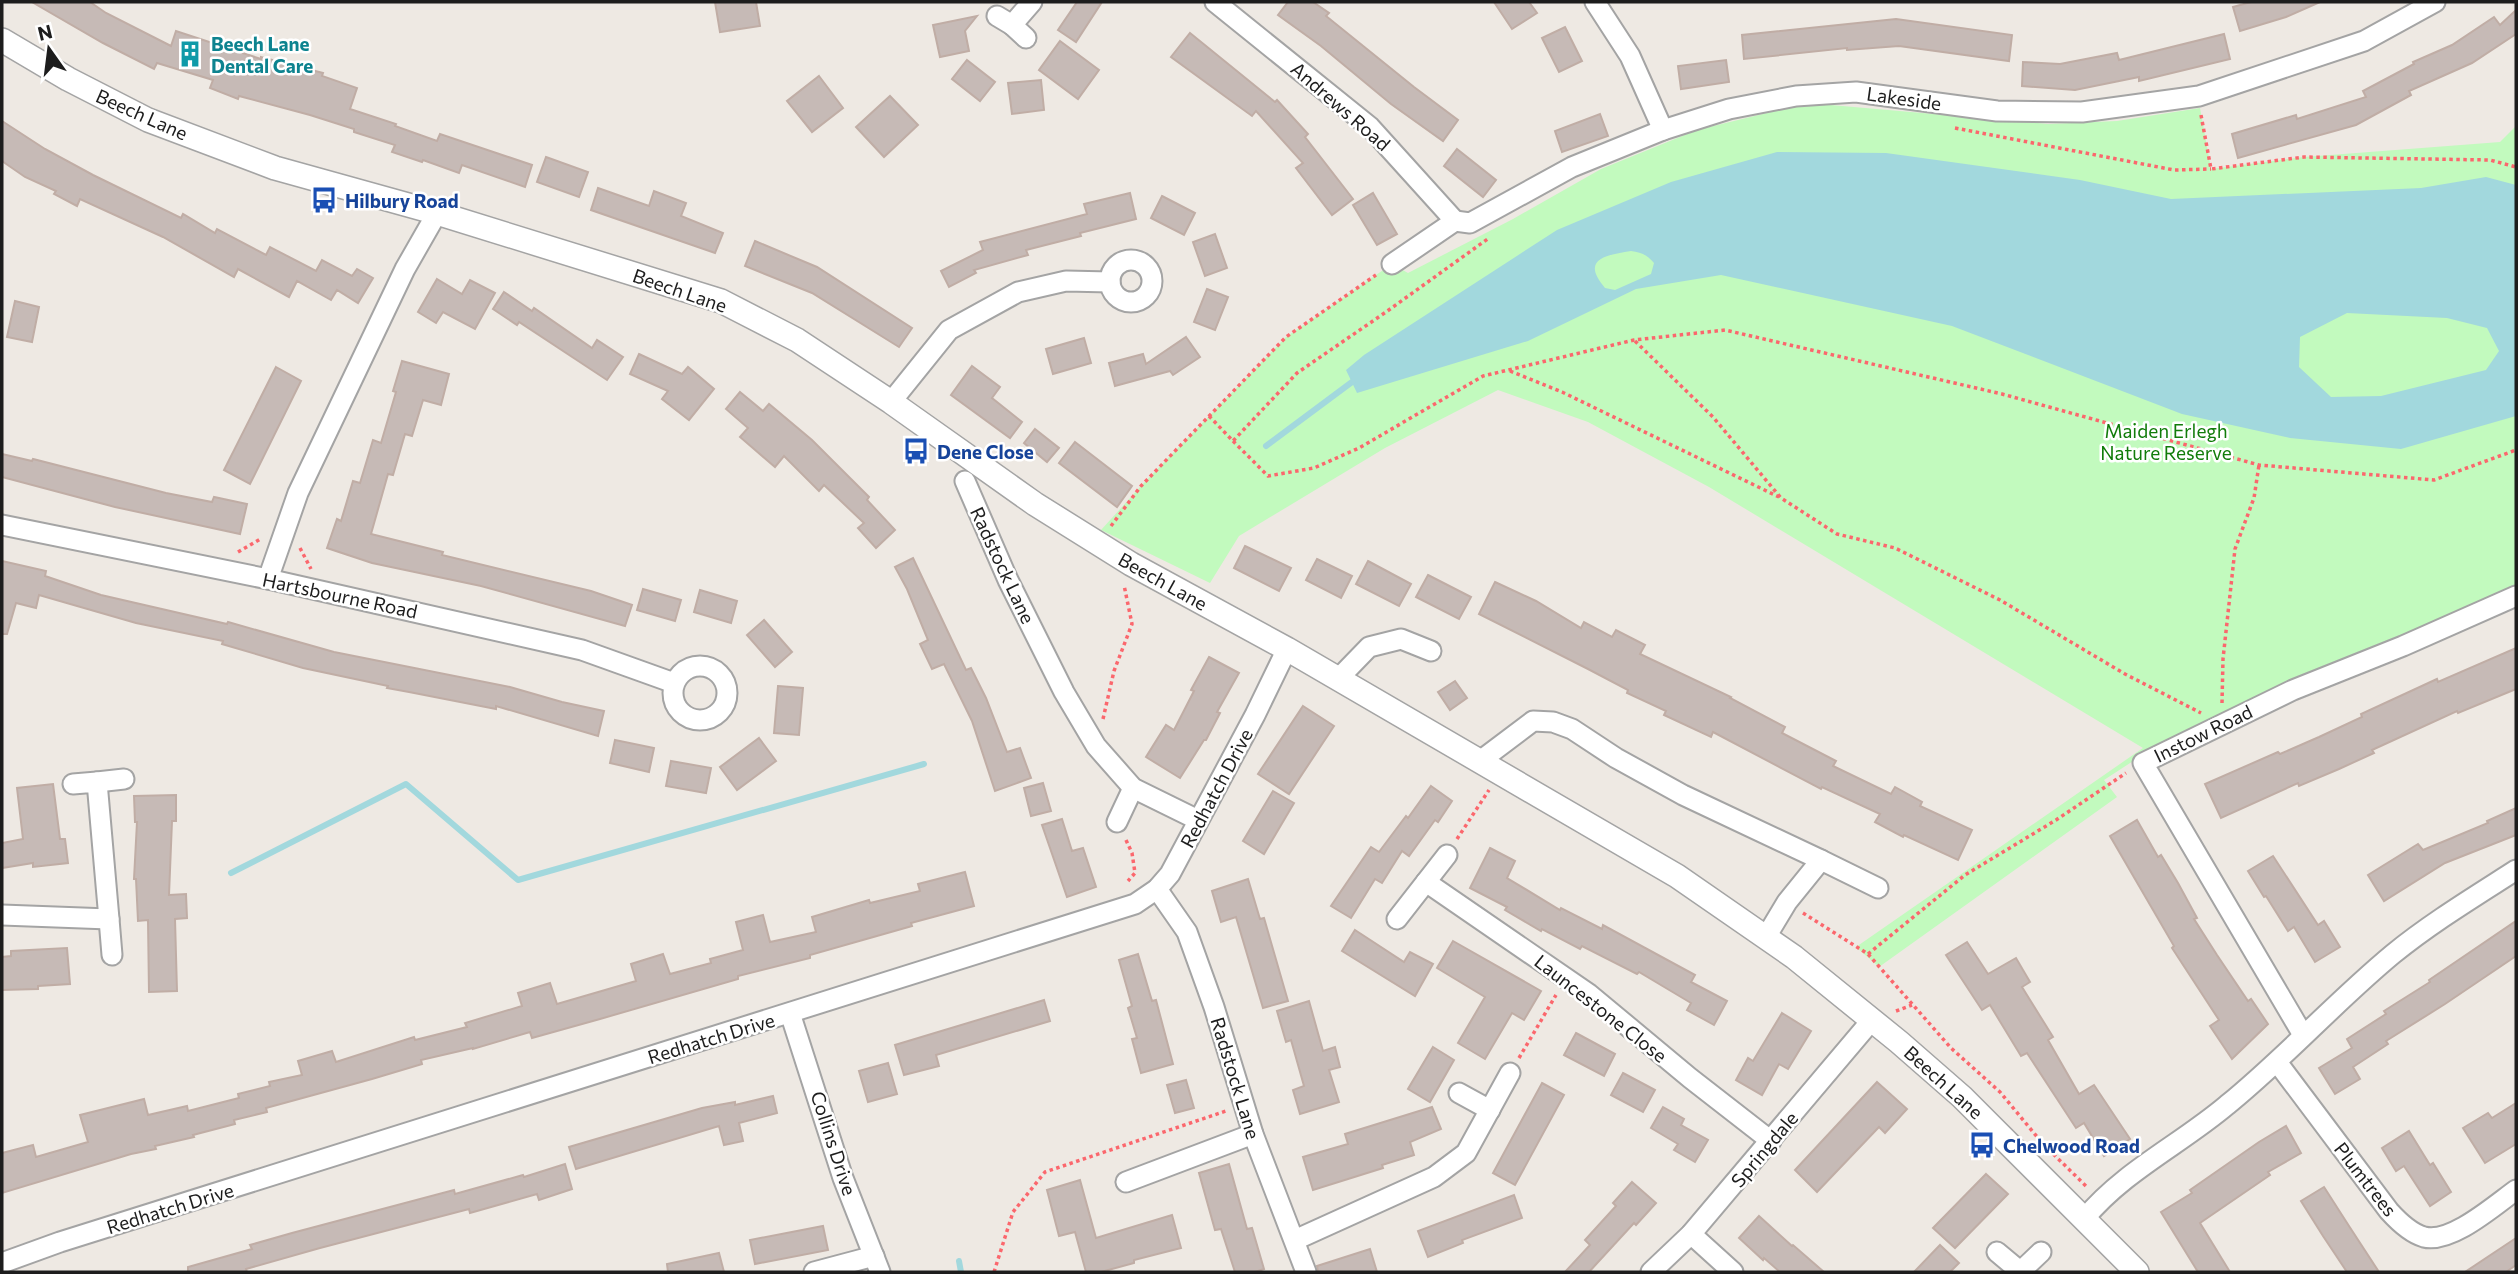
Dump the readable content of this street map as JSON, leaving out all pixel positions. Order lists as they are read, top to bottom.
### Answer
{
  "streets": {
    "street": [
      "Lakeside",
      "Andrews Road",
      "Beech Lane",
      "Radstock Lane",
      "Hartsbourne Road",
      "Instow Road",
      "Redhatch Drive",
      "Launcestone Close",
      "Collins Drive",
      "Springdale",
      "Plumtrees"
    ]
  },
  "crossings": [
    ["Lakeside", "Andrews Road"],
    ["Beech Lane", "Redhatch Drive"],
    ["Beech Lane", "Springdale"],
    ["Radstock Lane", "Redhatch Drive"],
    ["Redhatch Drive", "Collins Drive"],
    ["Launcestone Close", "Springdale"]
  ],
  "parks": ["Maiden Erlegh Nature Reserve"],
  "places": {
    "building": ["Beech Lane Dental Care"],
    "bus stop": ["Hilbury Road", "Dene Close", "Chelwood Road"]
  },
  "north": "top"
}
